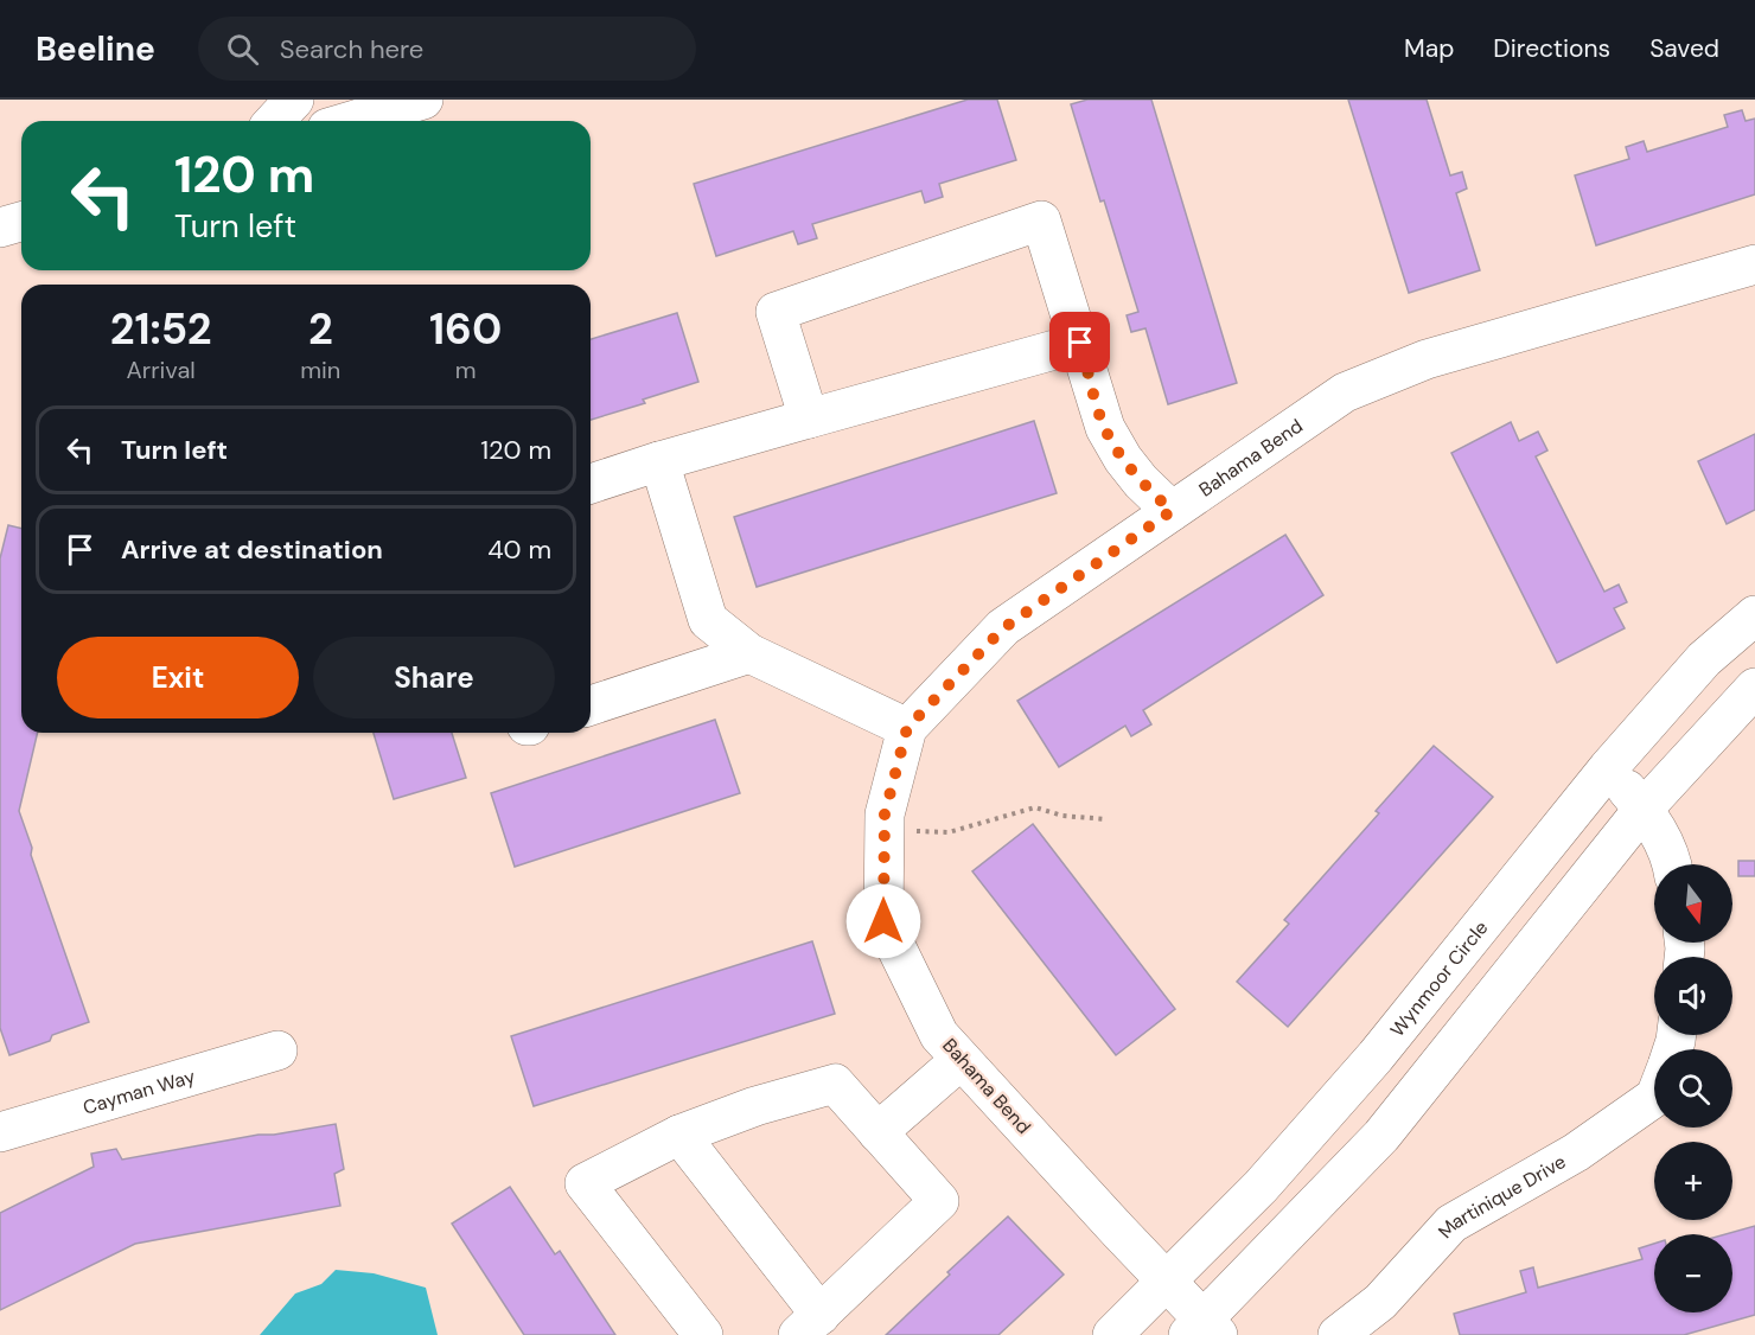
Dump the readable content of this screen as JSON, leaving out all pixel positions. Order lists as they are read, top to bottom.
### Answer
{
  "streets": {
    "street": [
      "Bahama Bend",
      "Wynmoor Circle",
      "Cayman Way",
      "Martinique Drive"
    ]
  },
  "crossings": [
    ["Bahama Bend", "Wynmoor Circle"]
  ],
  "north": "bottom",
  "page": {
    "header": "Beeline",
    "search": "Search here",
    "nav": ["Map", "Directions", "Saved"],
    "turn": ["120 m", "Turn left"],
    "eta": [
      "21:52",
      "Arrival",
      "2",
      "min",
      "160",
      "m"
    ],
    "list": [
      {
        "name": "Turn left",
        "value": "120 m"
      },
      {
        "name": "Arrive at destination",
        "value": "40 m"
      }
    ],
    "buttons": ["Exit", "Share"],
    "map_buttons": ["+", "−"]
  }
}
